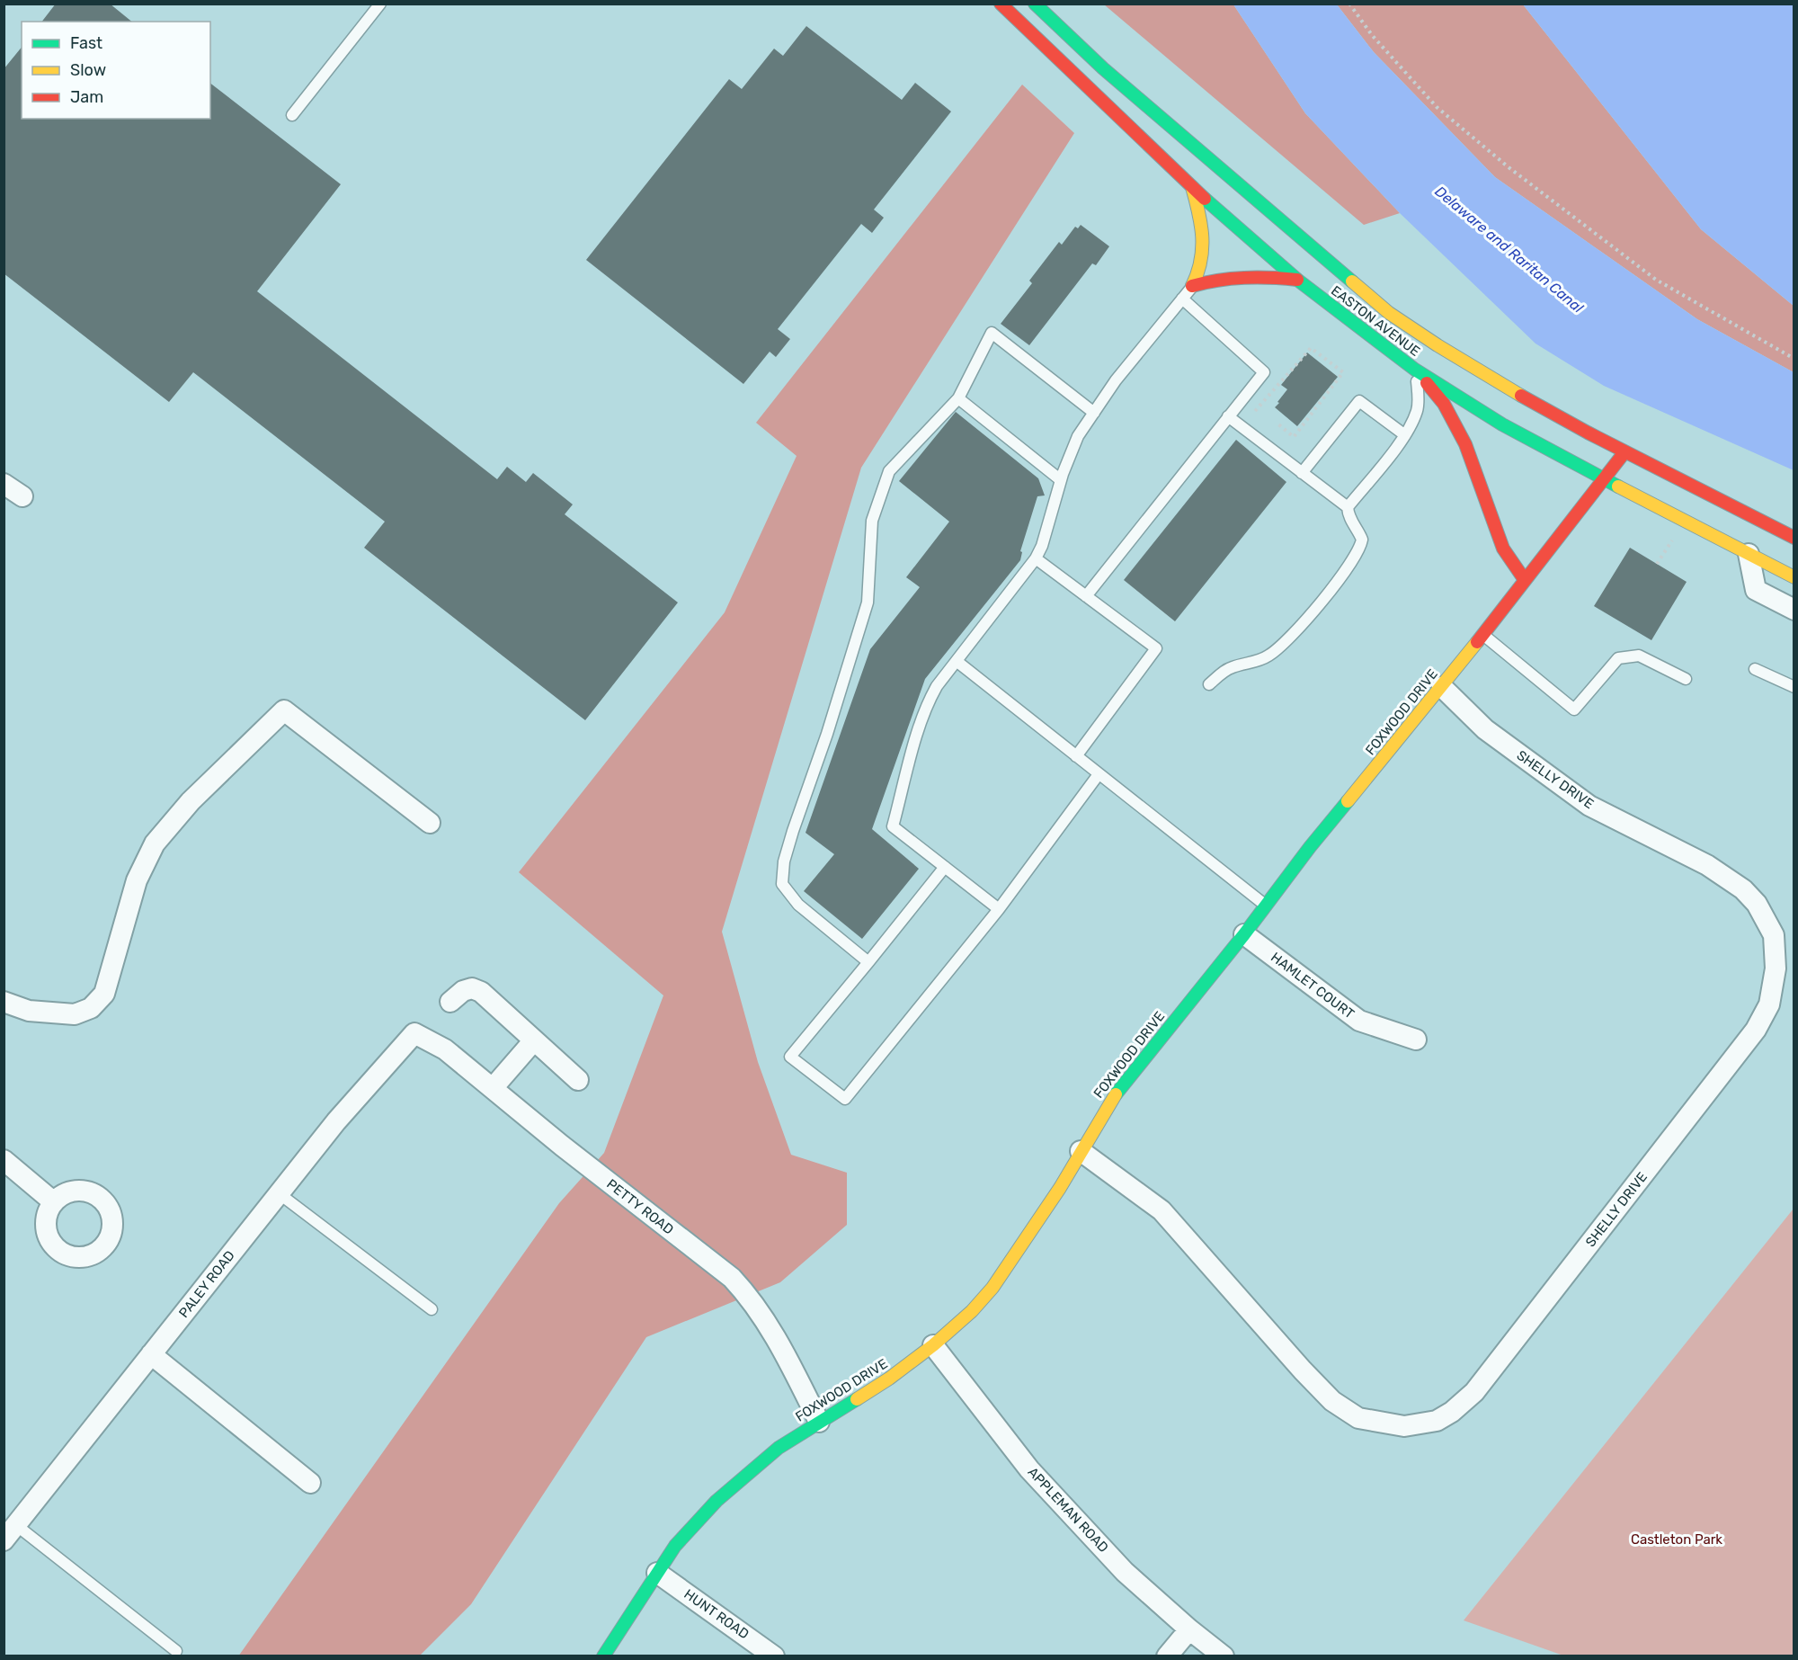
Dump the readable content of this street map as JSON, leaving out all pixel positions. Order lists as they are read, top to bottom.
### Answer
{
  "streets": {
    "main road": ["EASTON AVENUE", "FOXWOOD DRIVE"],
    "street": [
      "SHELLY DRIVE",
      "HAMLET COURT",
      "PETTY ROAD",
      "PALEY ROAD",
      "APPLEMAN ROAD",
      "HUNT ROAD"
    ]
  },
  "crossings": [
    ["EASTON AVENUE", "FOXWOOD DRIVE"],
    ["FOXWOOD DRIVE", "SHELLY DRIVE"],
    ["FOXWOOD DRIVE", "HAMLET COURT"],
    ["FOXWOOD DRIVE", "PETTY ROAD"],
    ["FOXWOOD DRIVE", "APPLEMAN ROAD"],
    ["FOXWOOD DRIVE", "HUNT ROAD"],
    ["PETTY ROAD", "PALEY ROAD"]
  ],
  "water": ["Delaware and Raritan Canal"],
  "parks": ["Castleton Park"],
  "legend": ["Fast", "Slow", "Jam"]
}
